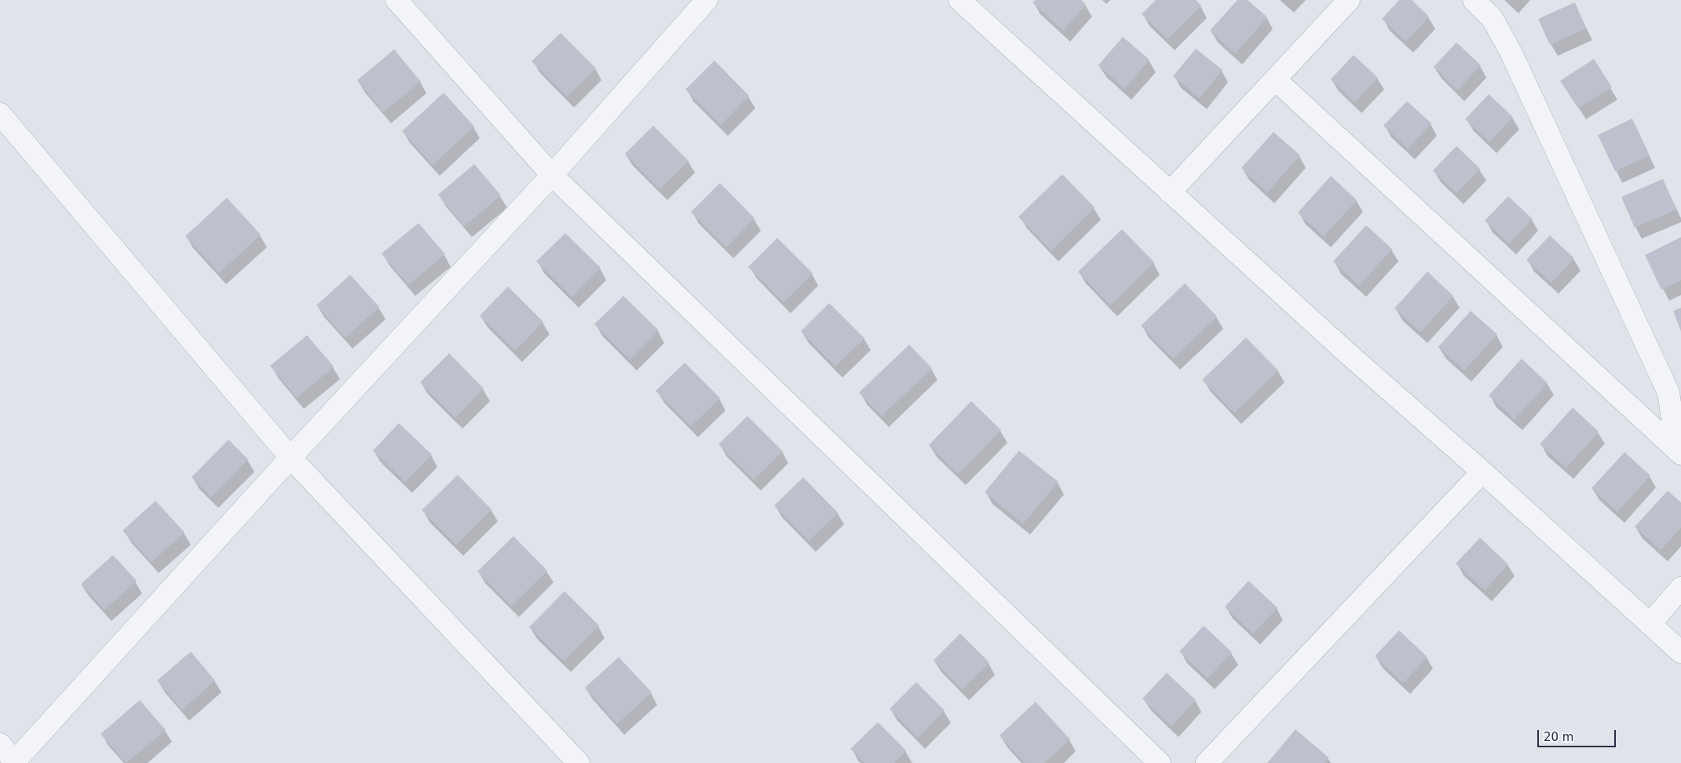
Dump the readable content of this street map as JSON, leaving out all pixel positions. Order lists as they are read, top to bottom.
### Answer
{
  "scale_bar": "20 m"
}
